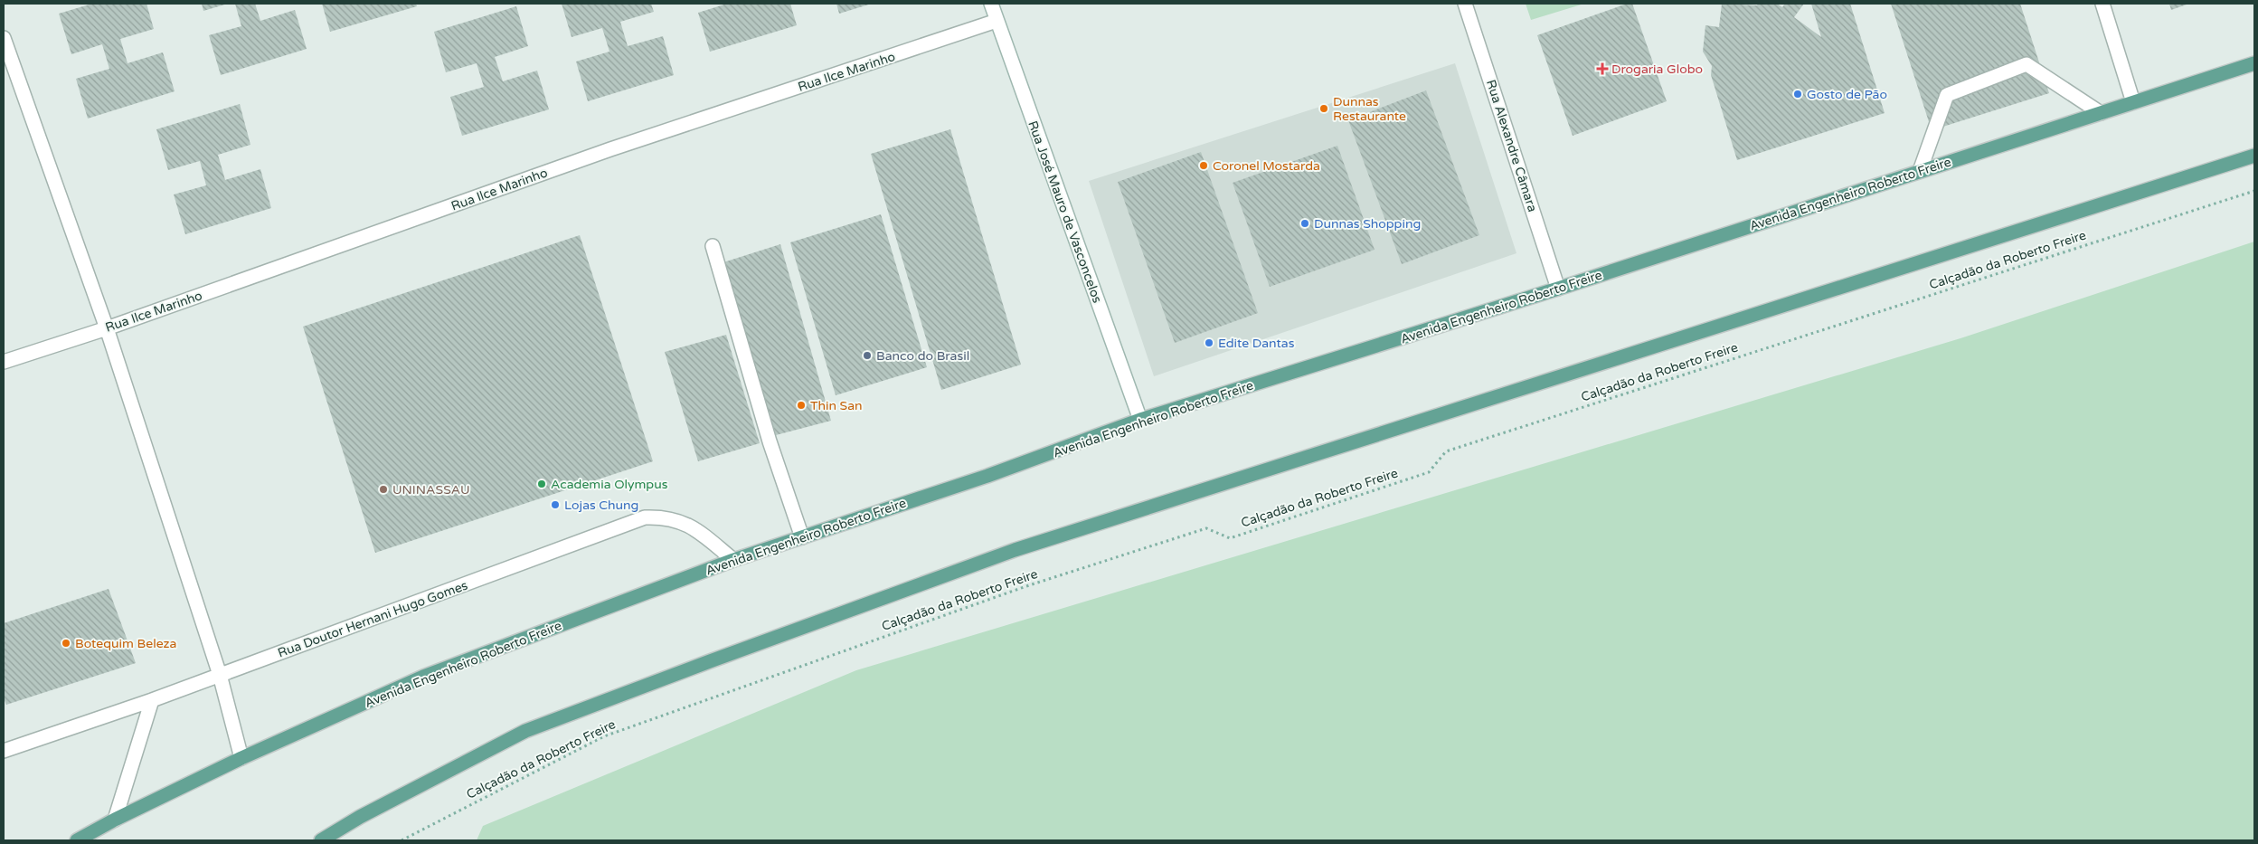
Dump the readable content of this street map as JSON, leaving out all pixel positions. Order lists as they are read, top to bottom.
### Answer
{
  "streets": {
    "main road": ["Avenida Engenheiro Roberto Freire"],
    "street": [
      "Rua Ilce Marinho",
      "Rua Alexandre Câmara",
      "Rua José Mauro de Vasconcelos",
      "Rua Doutor Hernani Hugo Gomes"
    ],
    "path": ["Calçadão da Roberto Freire"]
  },
  "crossings": [
    ["Rua Ilce Marinho", "Rua José Mauro de Vasconcelos"],
    ["Rua Alexandre Câmara", "Avenida Engenheiro Roberto Freire"],
    ["Avenida Engenheiro Roberto Freire", "Rua José Mauro de Vasconcelos"],
    ["Avenida Engenheiro Roberto Freire", "Rua Doutor Hernani Hugo Gomes"]
  ],
  "places": {
    "health": ["Drogaria Globo"],
    "other": [
      "Gosto de Pão",
      "Dunnas Restaurante",
      "Coronel Mostarda",
      "Dunnas Shopping",
      "Edite Dantas",
      "Banco do Brasil",
      "Thin San",
      "Academia Olympus",
      "UNINASSAU",
      "Lojas Chung",
      "Botequim Beleza"
    ]
  }
}
